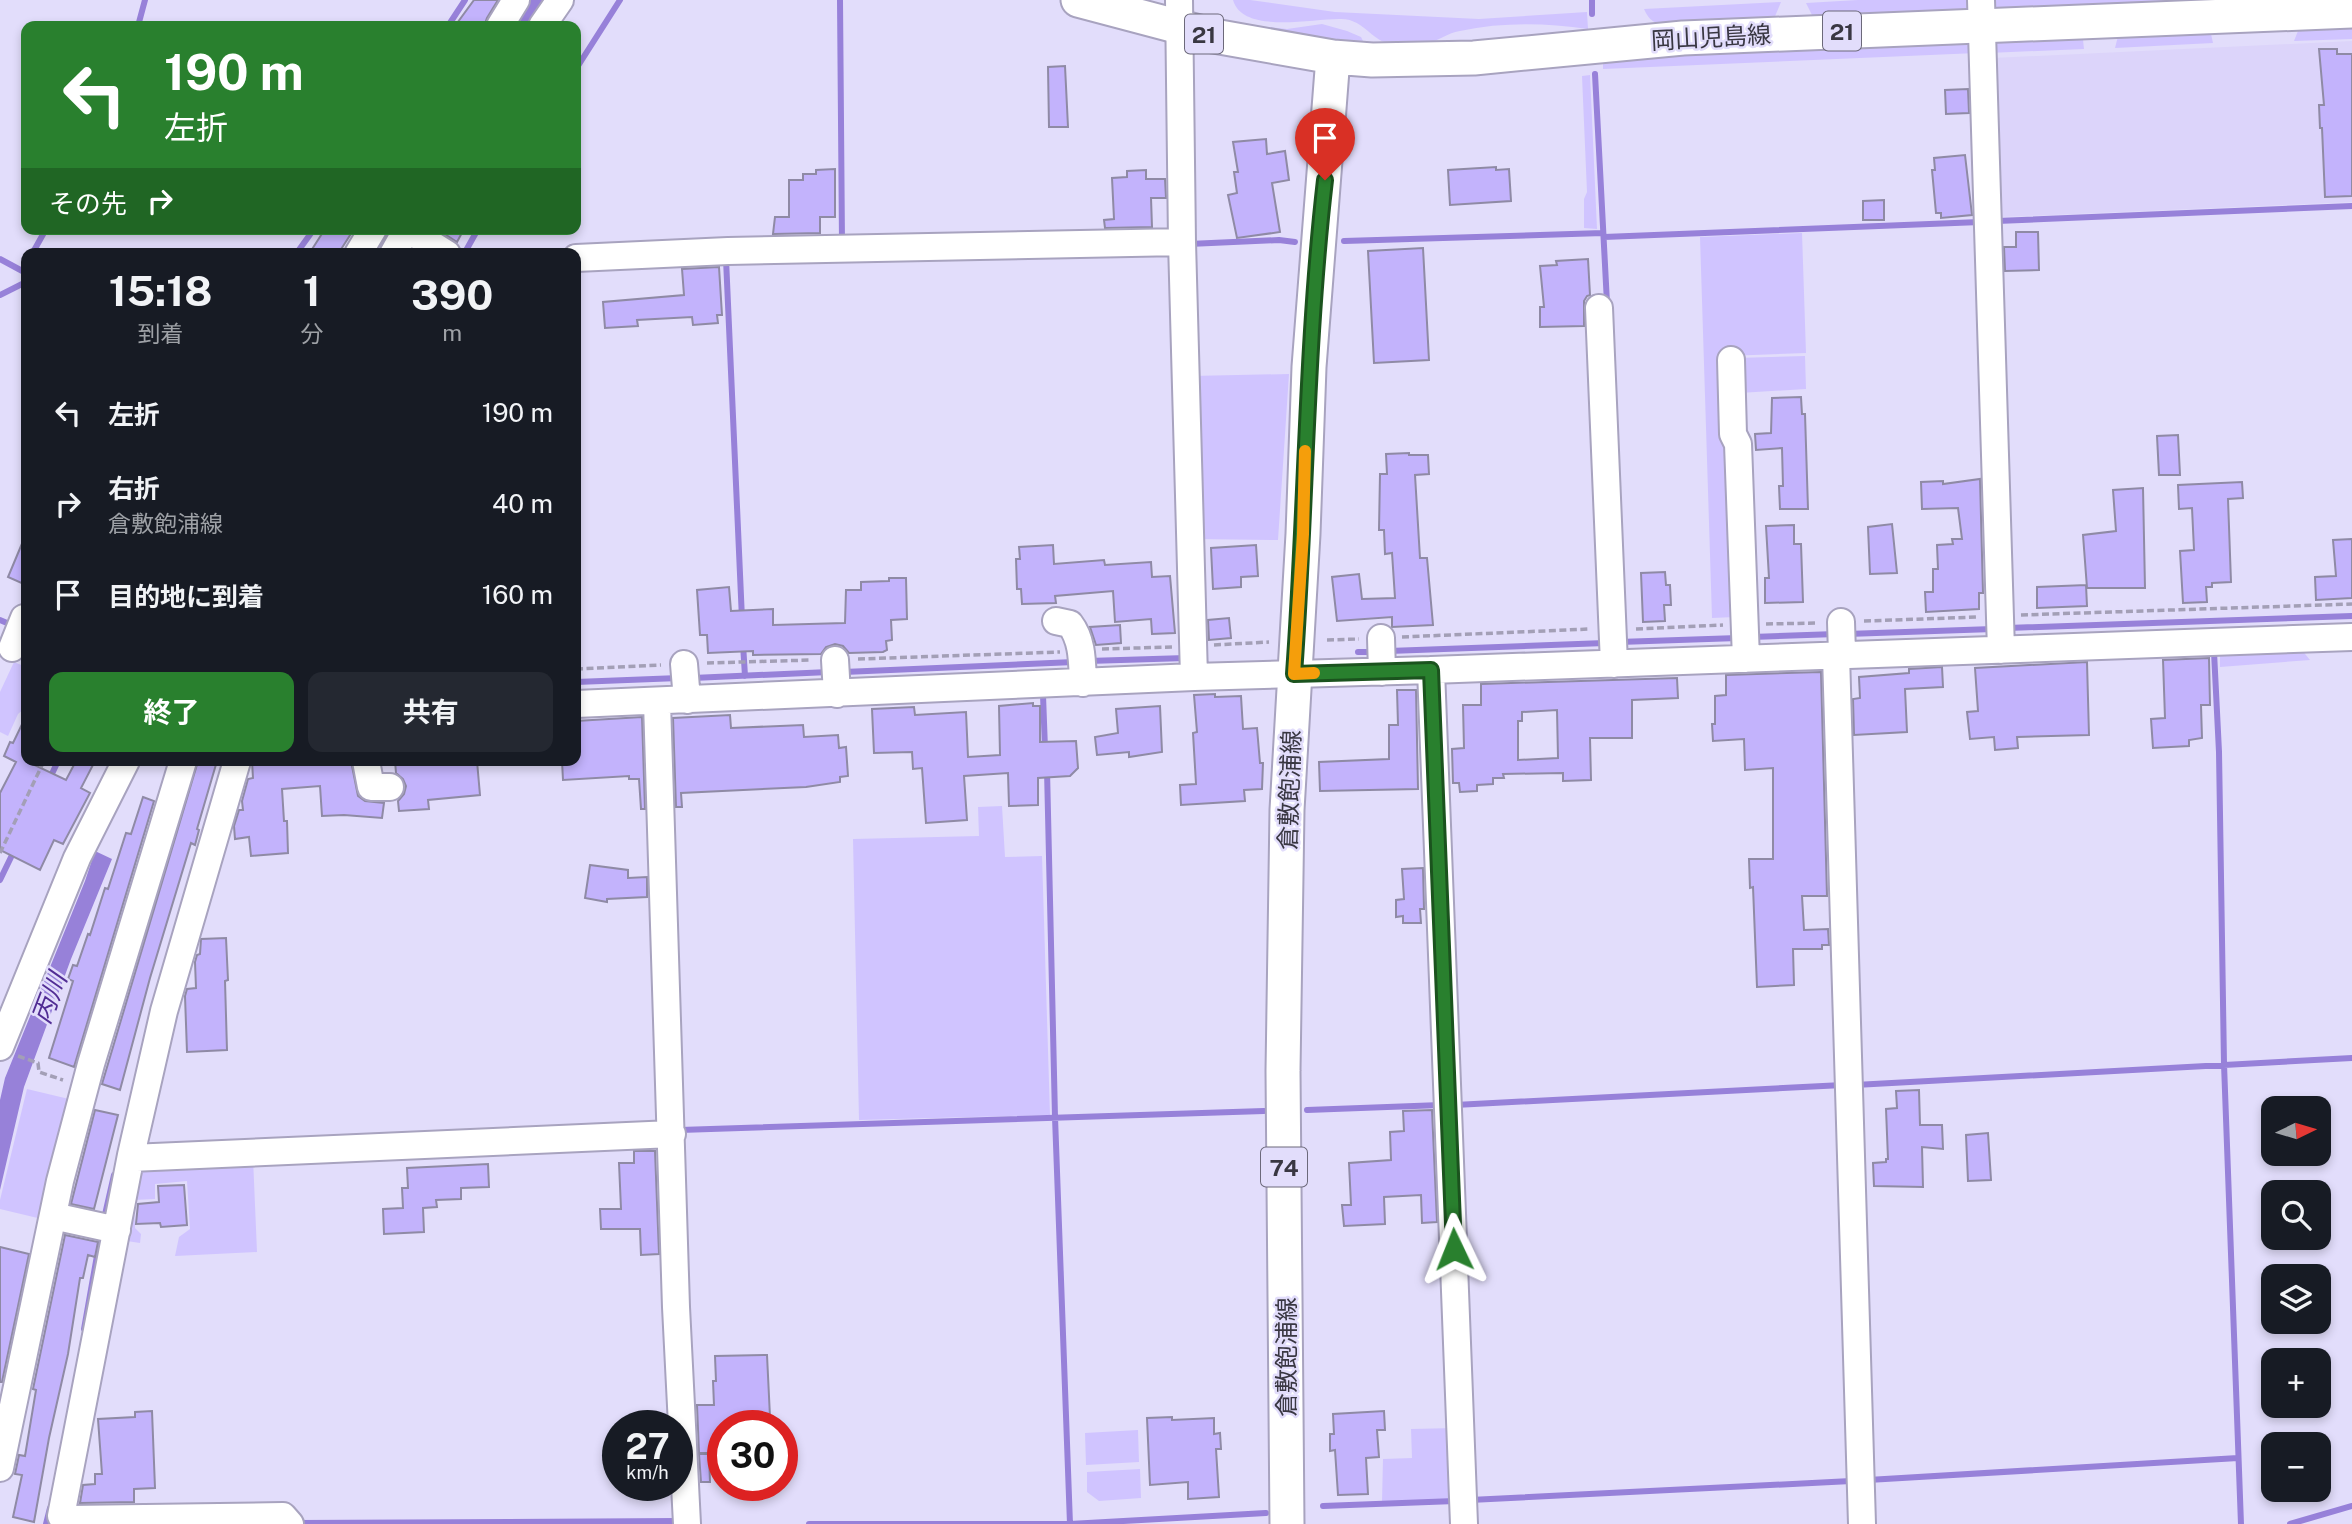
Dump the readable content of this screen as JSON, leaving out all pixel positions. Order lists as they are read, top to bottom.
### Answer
{
  "streets": {
    "main road": [
      "21",
      "岡山児島線",
      "倉敷飽浦線",
      "74"
    ]
  },
  "crossings": [
    ["岡山児島線", "倉敷飽浦線"]
  ],
  "water": ["丙川"],
  "north": "right",
  "page": {
    "turn": ["190 m", "左折"],
    "then": "その先",
    "eta": [
      "15:18",
      "到着",
      "1",
      "分",
      "390",
      "m"
    ],
    "list": [
      {
        "name": "左折",
        "value": "190 m"
      },
      {
        "name": "右折",
        "note": "倉敷飽浦線",
        "value": "40 m"
      },
      {
        "name": "目的地に到着",
        "value": "160 m"
      }
    ],
    "buttons": ["終了", "共有"],
    "map_buttons": ["+", "−"],
    "speed": "27 km/h",
    "limit": "30"
  }
}
